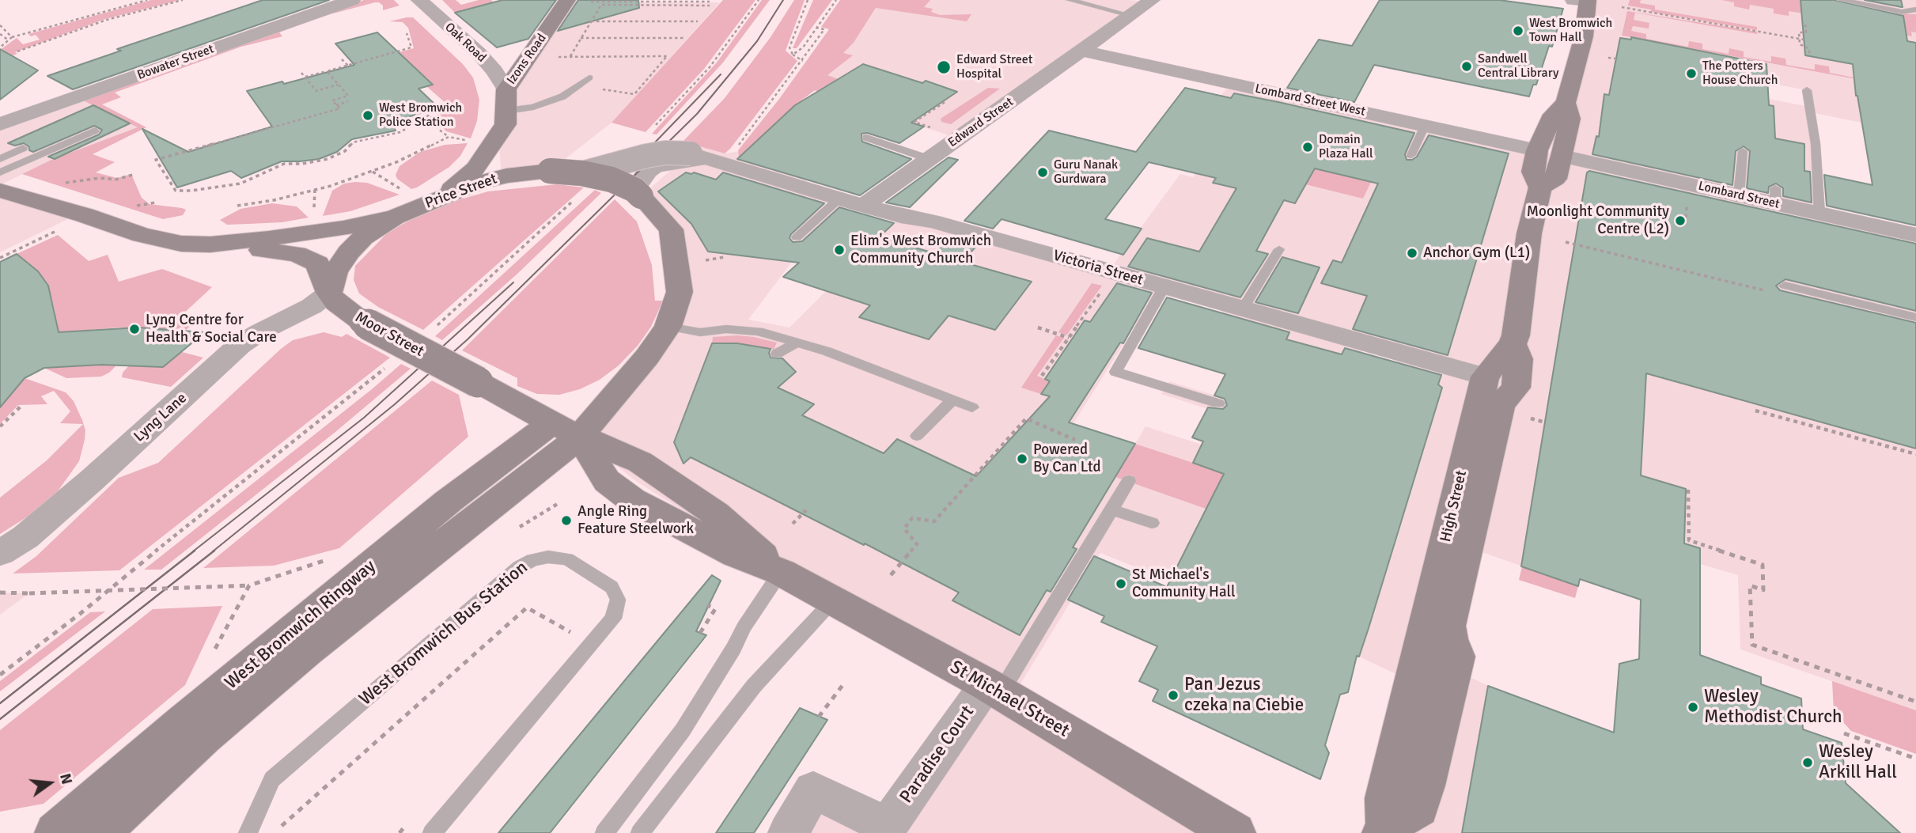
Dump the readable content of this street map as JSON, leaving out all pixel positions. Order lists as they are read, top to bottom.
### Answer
{
  "streets": {
    "street": [
      "Oak Road",
      "Izons Road",
      "Bowater Street",
      "Lombard Street West",
      "Edward Street",
      "Price Street",
      "Lombard Street",
      "Victoria Street",
      "Moor Street",
      "Lyng Lane",
      "High Street",
      "West Bromwich Ringway",
      "St Michael Street",
      "Paradise Court"
    ],
    "lane": ["West Bromwich Bus Station"]
  },
  "crossings": [
    ["Oak Road", "Izons Road"],
    ["Izons Road", "Price Street"],
    ["Lombard Street West", "Edward Street"],
    ["Edward Street", "Victoria Street"],
    ["Price Street", "Victoria Street"],
    ["Price Street", "Moor Street"],
    ["Price Street", "Lyng Lane"],
    ["Price Street", "West Bromwich Ringway"],
    ["Price Street", "St Michael Street"],
    ["Victoria Street", "High Street"],
    ["Moor Street", "Lyng Lane"],
    ["Moor Street", "West Bromwich Ringway"],
    ["Moor Street", "St Michael Street"],
    ["West Bromwich Ringway", "St Michael Street"],
    ["St Michael Street", "Paradise Court"]
  ],
  "places": [
    "West Bromwich Town Hall",
    "Sandwell Central Library",
    "Edward Street Hospital",
    "The Potters House Church",
    "West Bromwich Police Station",
    "Domain Plaza Hall",
    "Guru Nanak Gurdwara",
    "Moonlight Community Centre (L2)",
    "Elim's West Bromwich Community Church",
    "Anchor Gym (L1)",
    "Lyng Centre for Health & Social Care",
    "Powered By Can Ltd",
    "Angle Ring Feature Steelwork",
    "St Michael's Community Hall",
    "Pan Jezus czeka na Ciebie",
    "Wesley Methodist Church",
    "Wesley Arkill Hall"
  ],
  "north": "right"
}
